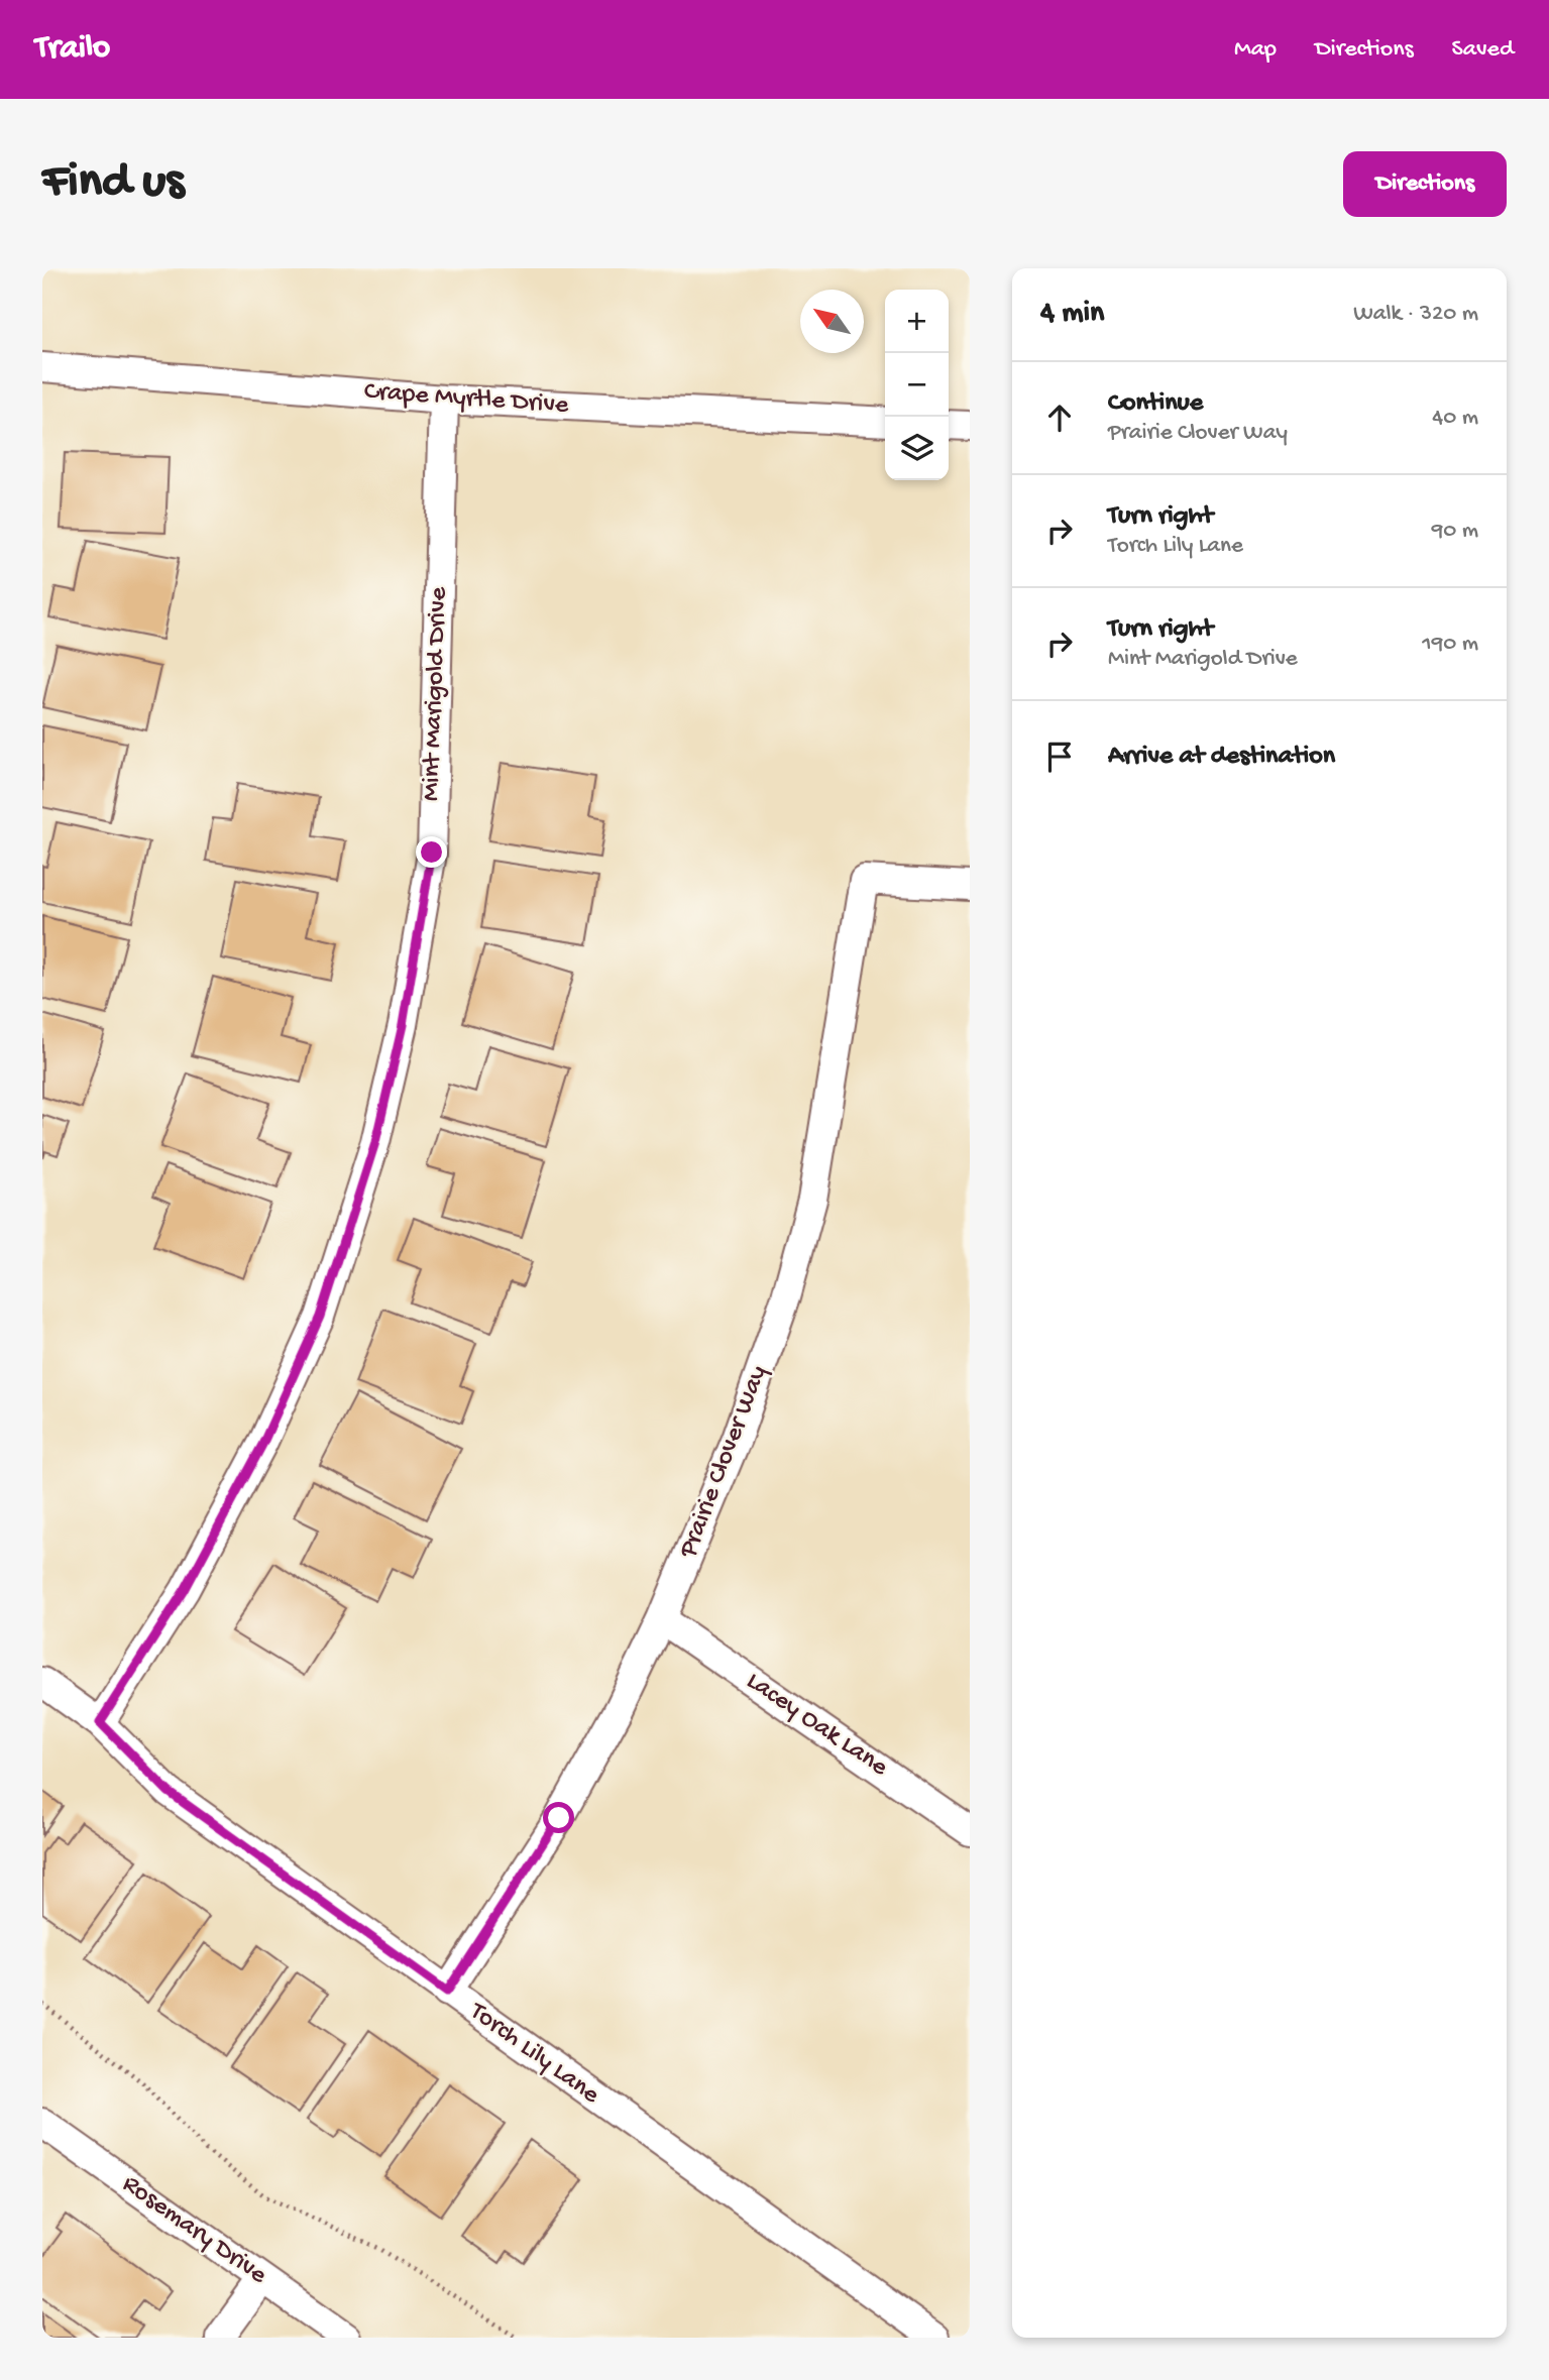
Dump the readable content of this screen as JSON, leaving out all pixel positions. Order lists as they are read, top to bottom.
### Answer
{
  "streets": {
    "street": [
      "Crape Myrtle Drive",
      "Mint Marigold Drive",
      "Prairie Clover Way",
      "Lacey Oak Lane",
      "Torch Lily Lane",
      "Rosemary Drive"
    ]
  },
  "crossings": [
    ["Crape Myrtle Drive", "Mint Marigold Drive"],
    ["Mint Marigold Drive", "Torch Lily Lane"],
    ["Prairie Clover Way", "Lacey Oak Lane"],
    ["Prairie Clover Way", "Torch Lily Lane"]
  ],
  "north": "top left",
  "page": {
    "header": "Trailo",
    "nav": ["Map", "Directions", "Saved"],
    "buttons": "Directions",
    "title": "Find us",
    "heading": ["4 min", "Walk · 320 m"],
    "map_buttons": ["+", "−"],
    "list": [
      ["Continue", "Prairie Clover Way", "40 m"],
      ["Turn right", "Torch Lily Lane", "90 m"],
      ["Turn right", "Mint Marigold Drive", "190 m"],
      "Arrive at destination"
    ]
  }
}
